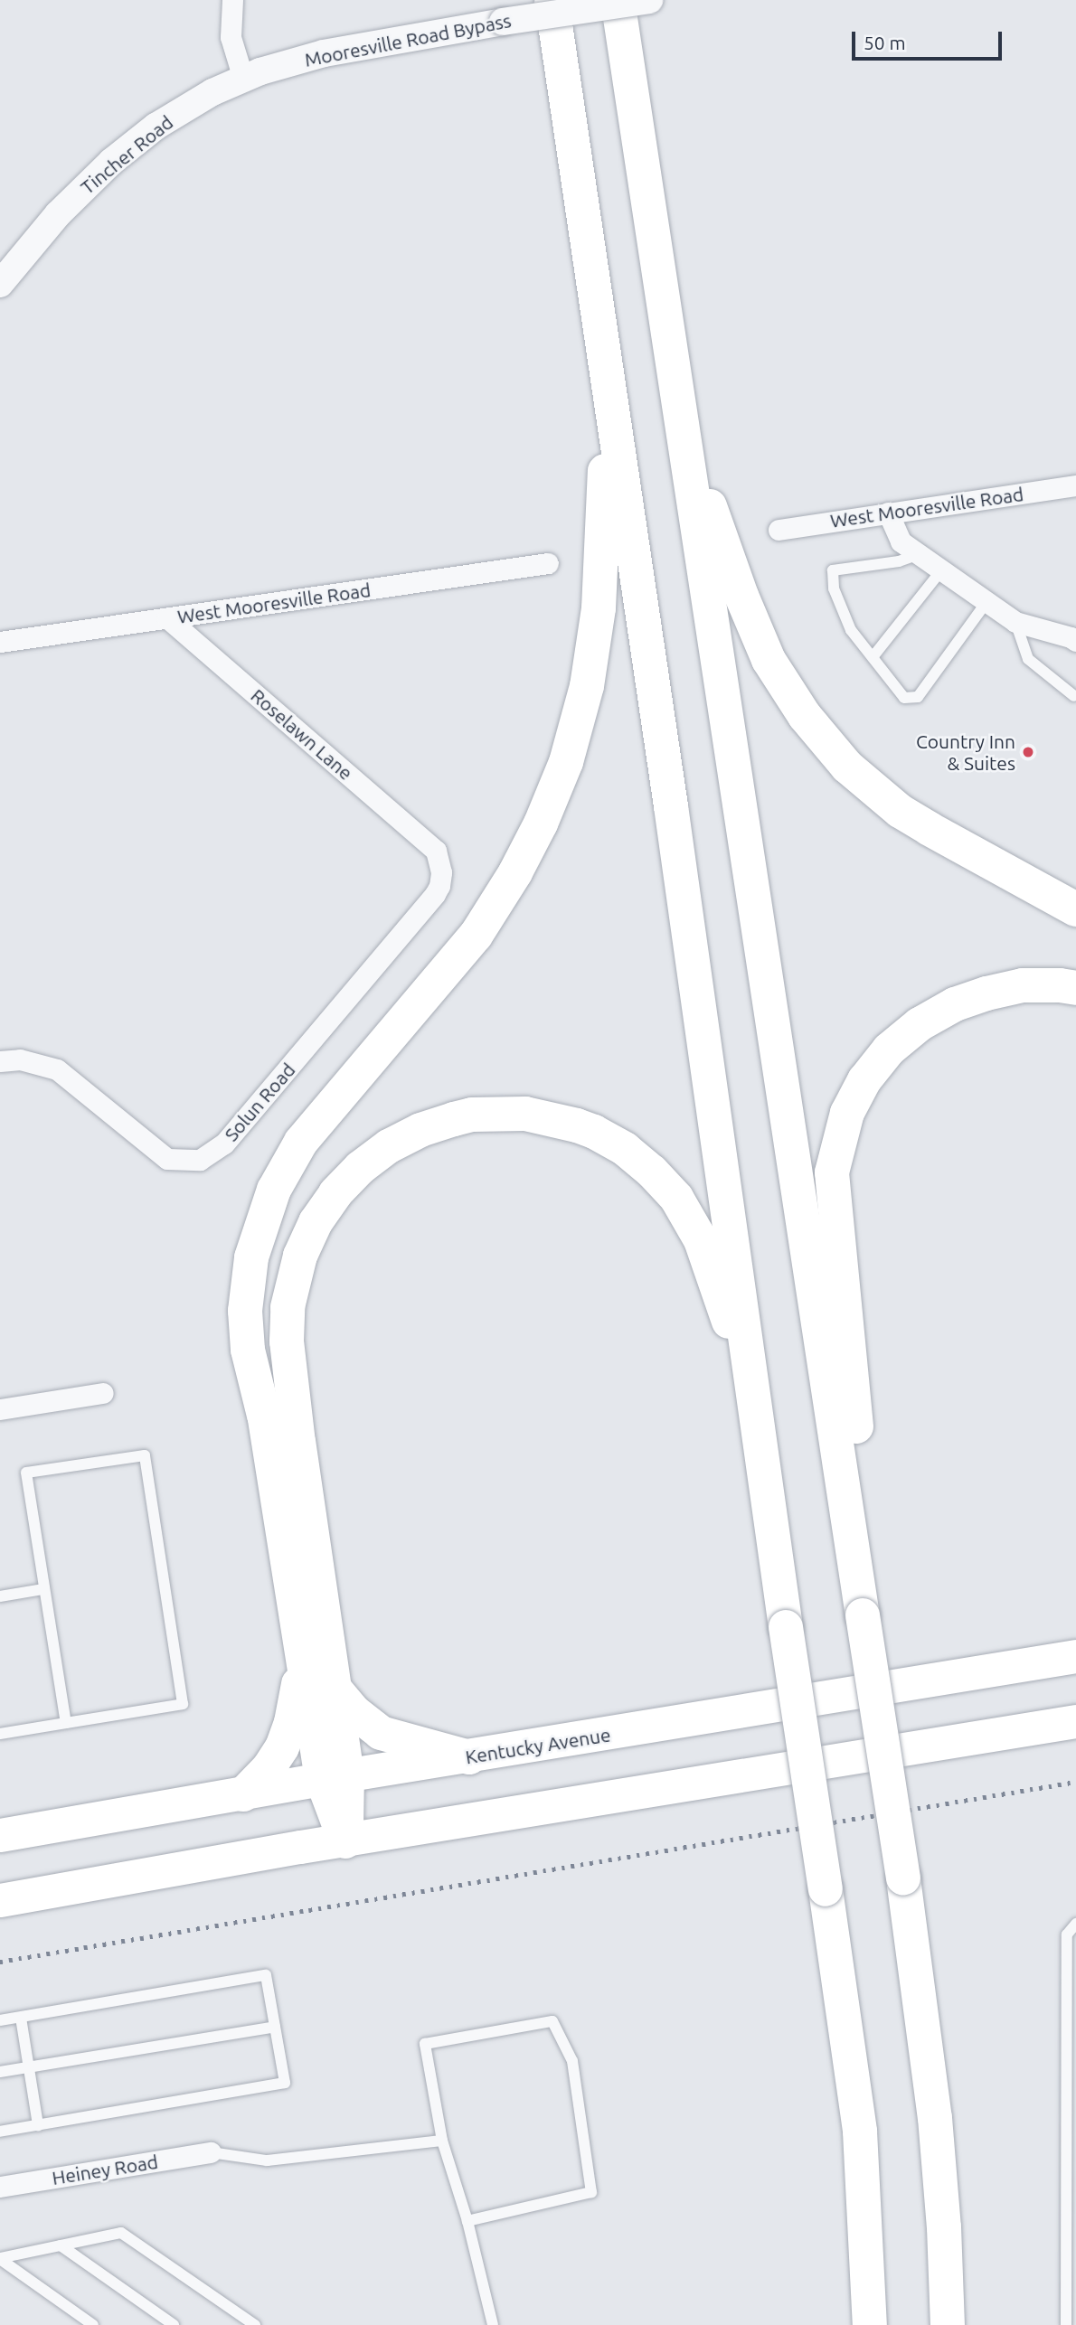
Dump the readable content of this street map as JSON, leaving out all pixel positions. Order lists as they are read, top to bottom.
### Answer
{
  "streets": {
    "main road": ["Kentucky Avenue"],
    "street": [
      "Mooresville Road Bypass",
      "Tincher Road",
      "West Mooresville Road",
      "Roselawn Lane",
      "Solun Road",
      "Heiney Road"
    ]
  },
  "crossings": [
    ["Mooresville Road Bypass", "Tincher Road"],
    ["West Mooresville Road", "Roselawn Lane"],
    ["Roselawn Lane", "Solun Road"]
  ],
  "places": ["Country Inn & Suites"],
  "scale_bar": "50 m"
}
